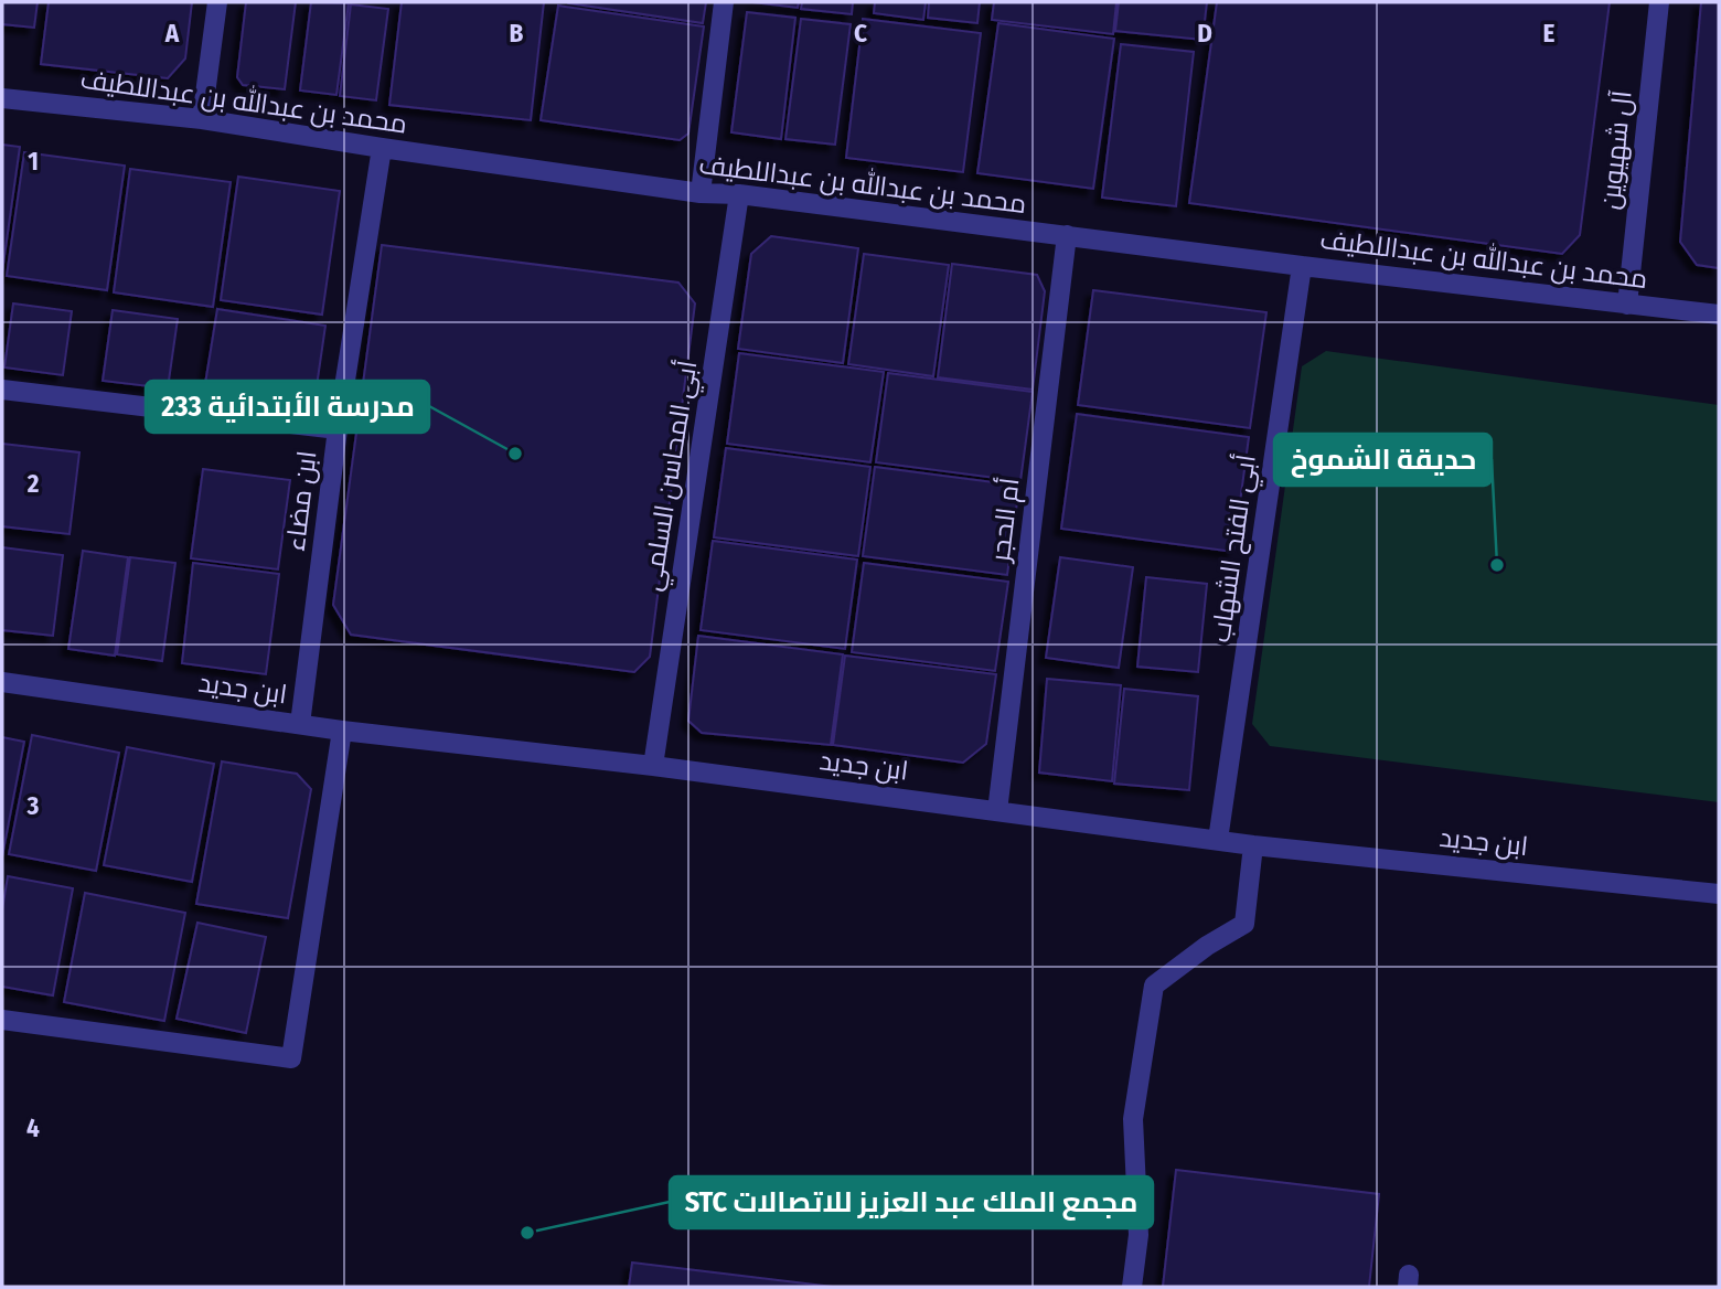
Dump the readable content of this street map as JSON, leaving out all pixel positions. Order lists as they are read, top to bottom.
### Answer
{
  "streets": {
    "street": [
      "محمد بن عبدالله بن عبداللطيف",
      "آل شهيوين",
      "أبي المحاسن السلمي",
      "ابن مضاء",
      "أم الحجر",
      "أبي الفتح الشهاب",
      "ابن جديد"
    ]
  },
  "crossings": [
    ["محمد بن عبدالله بن عبداللطيف", "آل شهيوين"],
    ["محمد بن عبدالله بن عبداللطيف", "أبي المحاسن السلمي"],
    ["محمد بن عبدالله بن عبداللطيف", "ابن مضاء"],
    ["محمد بن عبدالله بن عبداللطيف", "أم الحجر"],
    ["محمد بن عبدالله بن عبداللطيف", "أبي الفتح الشهاب"],
    ["أبي المحاسن السلمي", "ابن جديد"],
    ["ابن مضاء", "ابن جديد"],
    ["أم الحجر", "ابن جديد"],
    ["أبي الفتح الشهاب", "ابن جديد"]
  ],
  "places": ["مدرسة الأبتدائية 233", "حديقة الشموخ", "STC مجمع الملك عبد العزيز للاتصالات"],
  "grid": {
    "columns": [
      "A",
      "B",
      "C",
      "D",
      "E"
    ],
    "rows": [
      "1",
      "2",
      "3",
      "4"
    ]
  }
}
